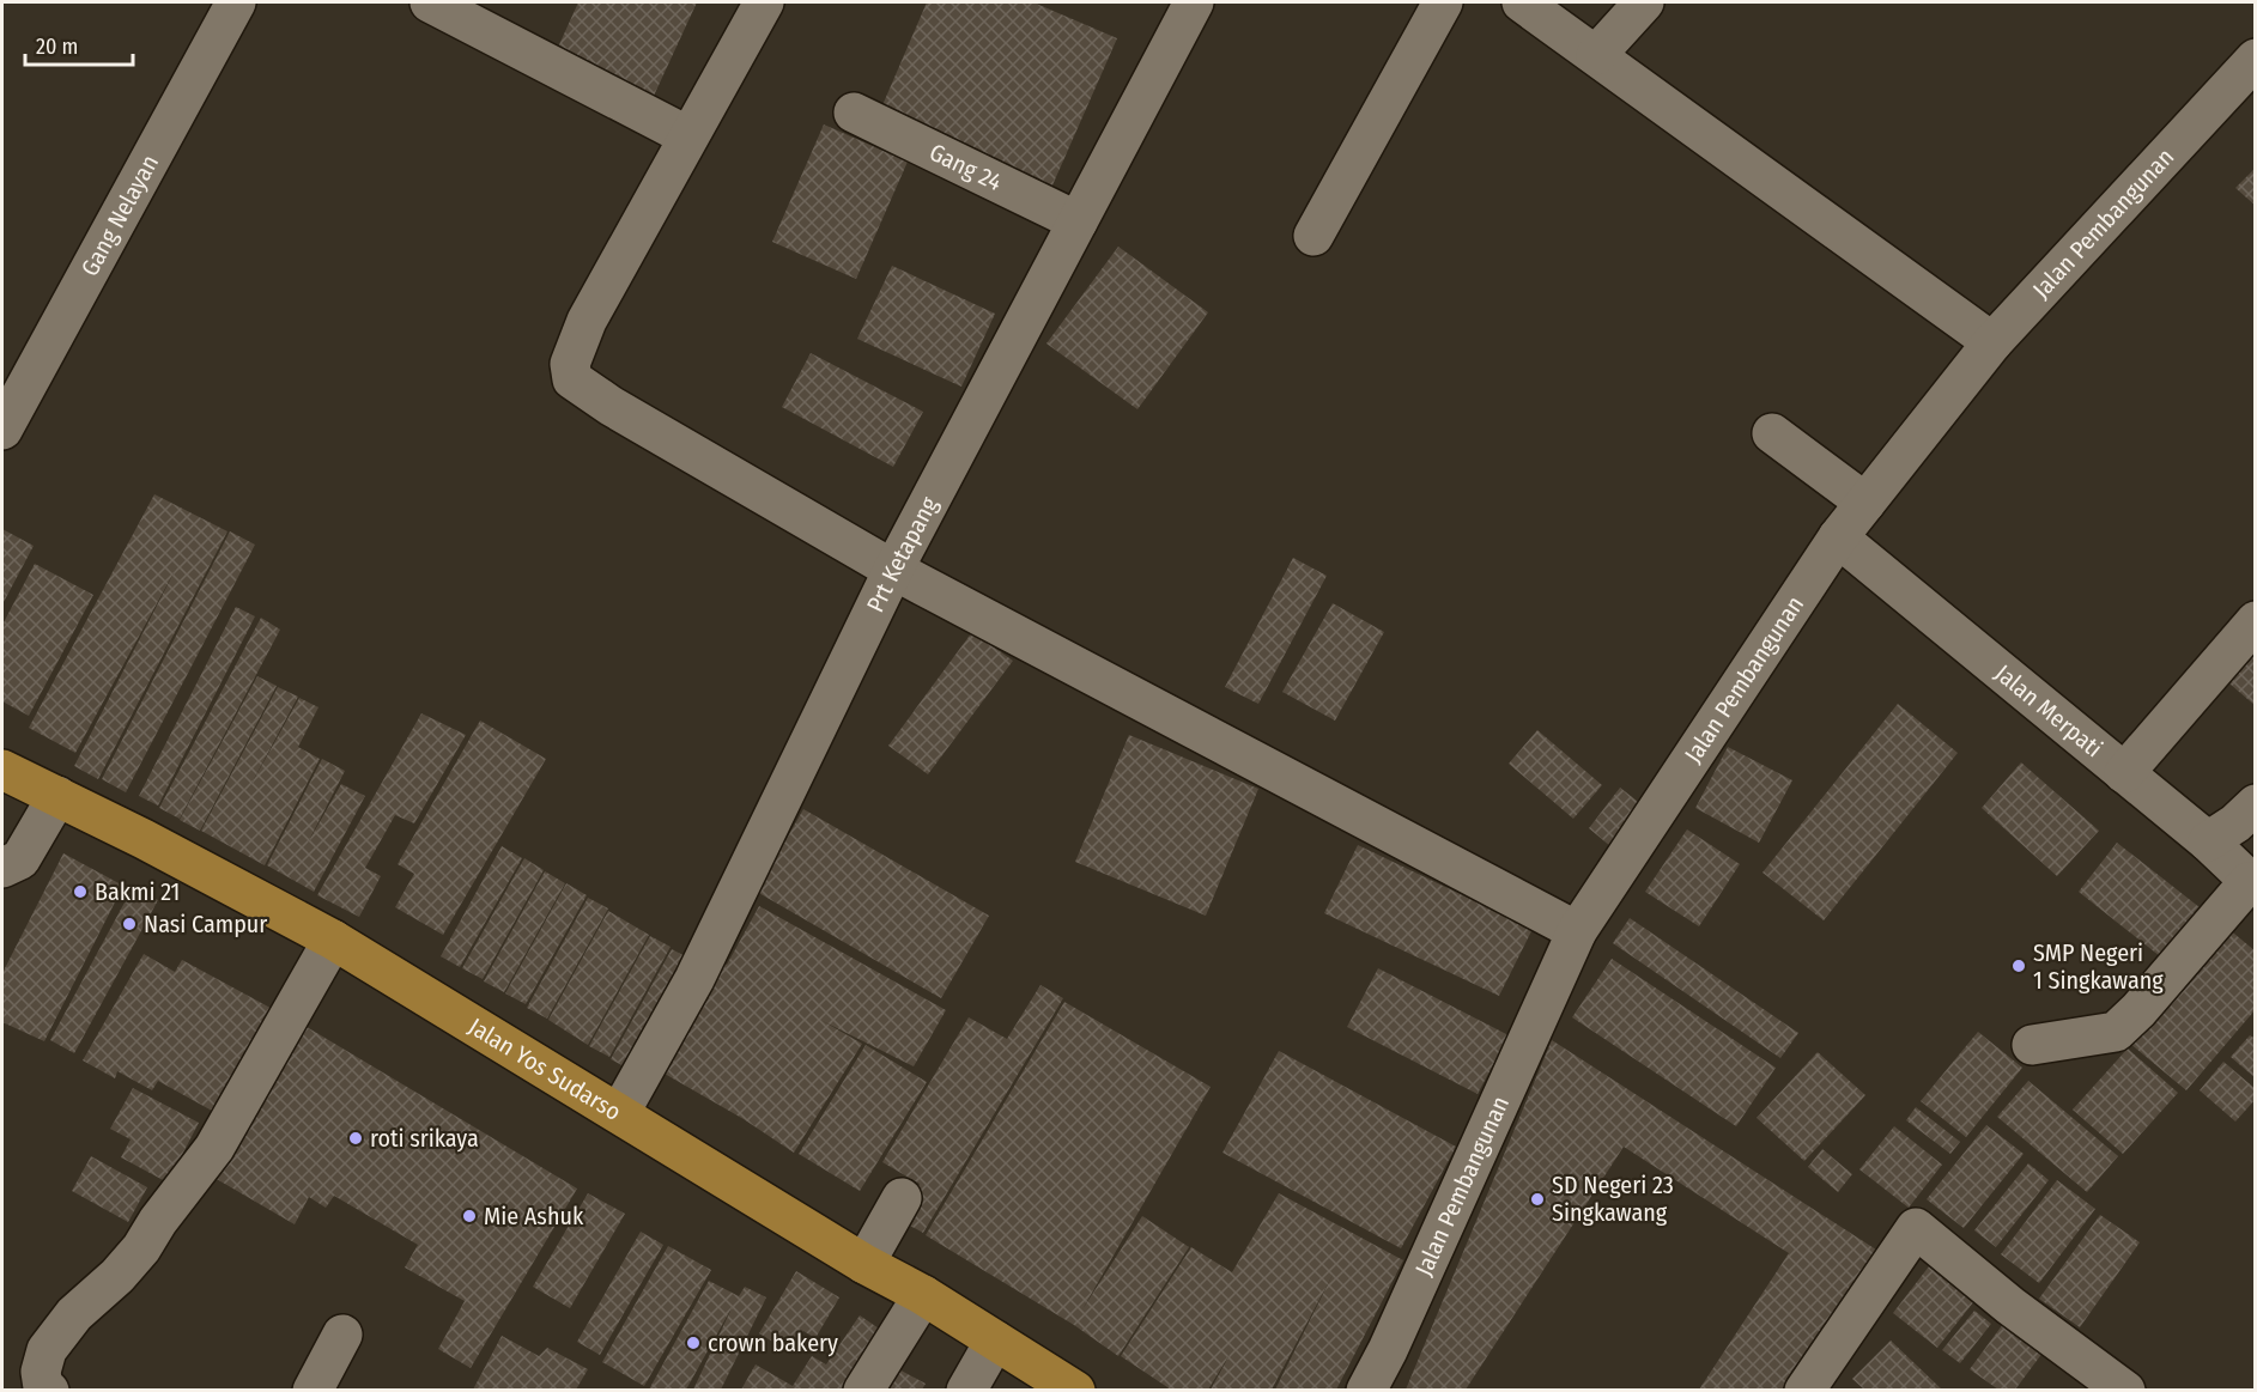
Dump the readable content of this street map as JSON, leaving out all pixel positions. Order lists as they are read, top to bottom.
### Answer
{
  "streets": {
    "main road": ["Jalan Yos Sudarso"],
    "street": [
      "Gang 24",
      "Gang Nelayan",
      "Jalan Pembangunan",
      "Prt Ketapang",
      "Jalan Merpati"
    ]
  },
  "crossings": [
    ["Gang 24", "Prt Ketapang"],
    ["Jalan Pembangunan", "Jalan Merpati"],
    ["Prt Ketapang", "Jalan Yos Sudarso"]
  ],
  "places": [
    "Bakmi 21",
    "Nasi Campur",
    "SMP Negeri 1 Singkawang",
    "roti srikaya",
    "SD Negeri 23 Singkawang",
    "Mie Ashuk",
    "crown bakery"
  ],
  "scale_bar": "20 m"
}
